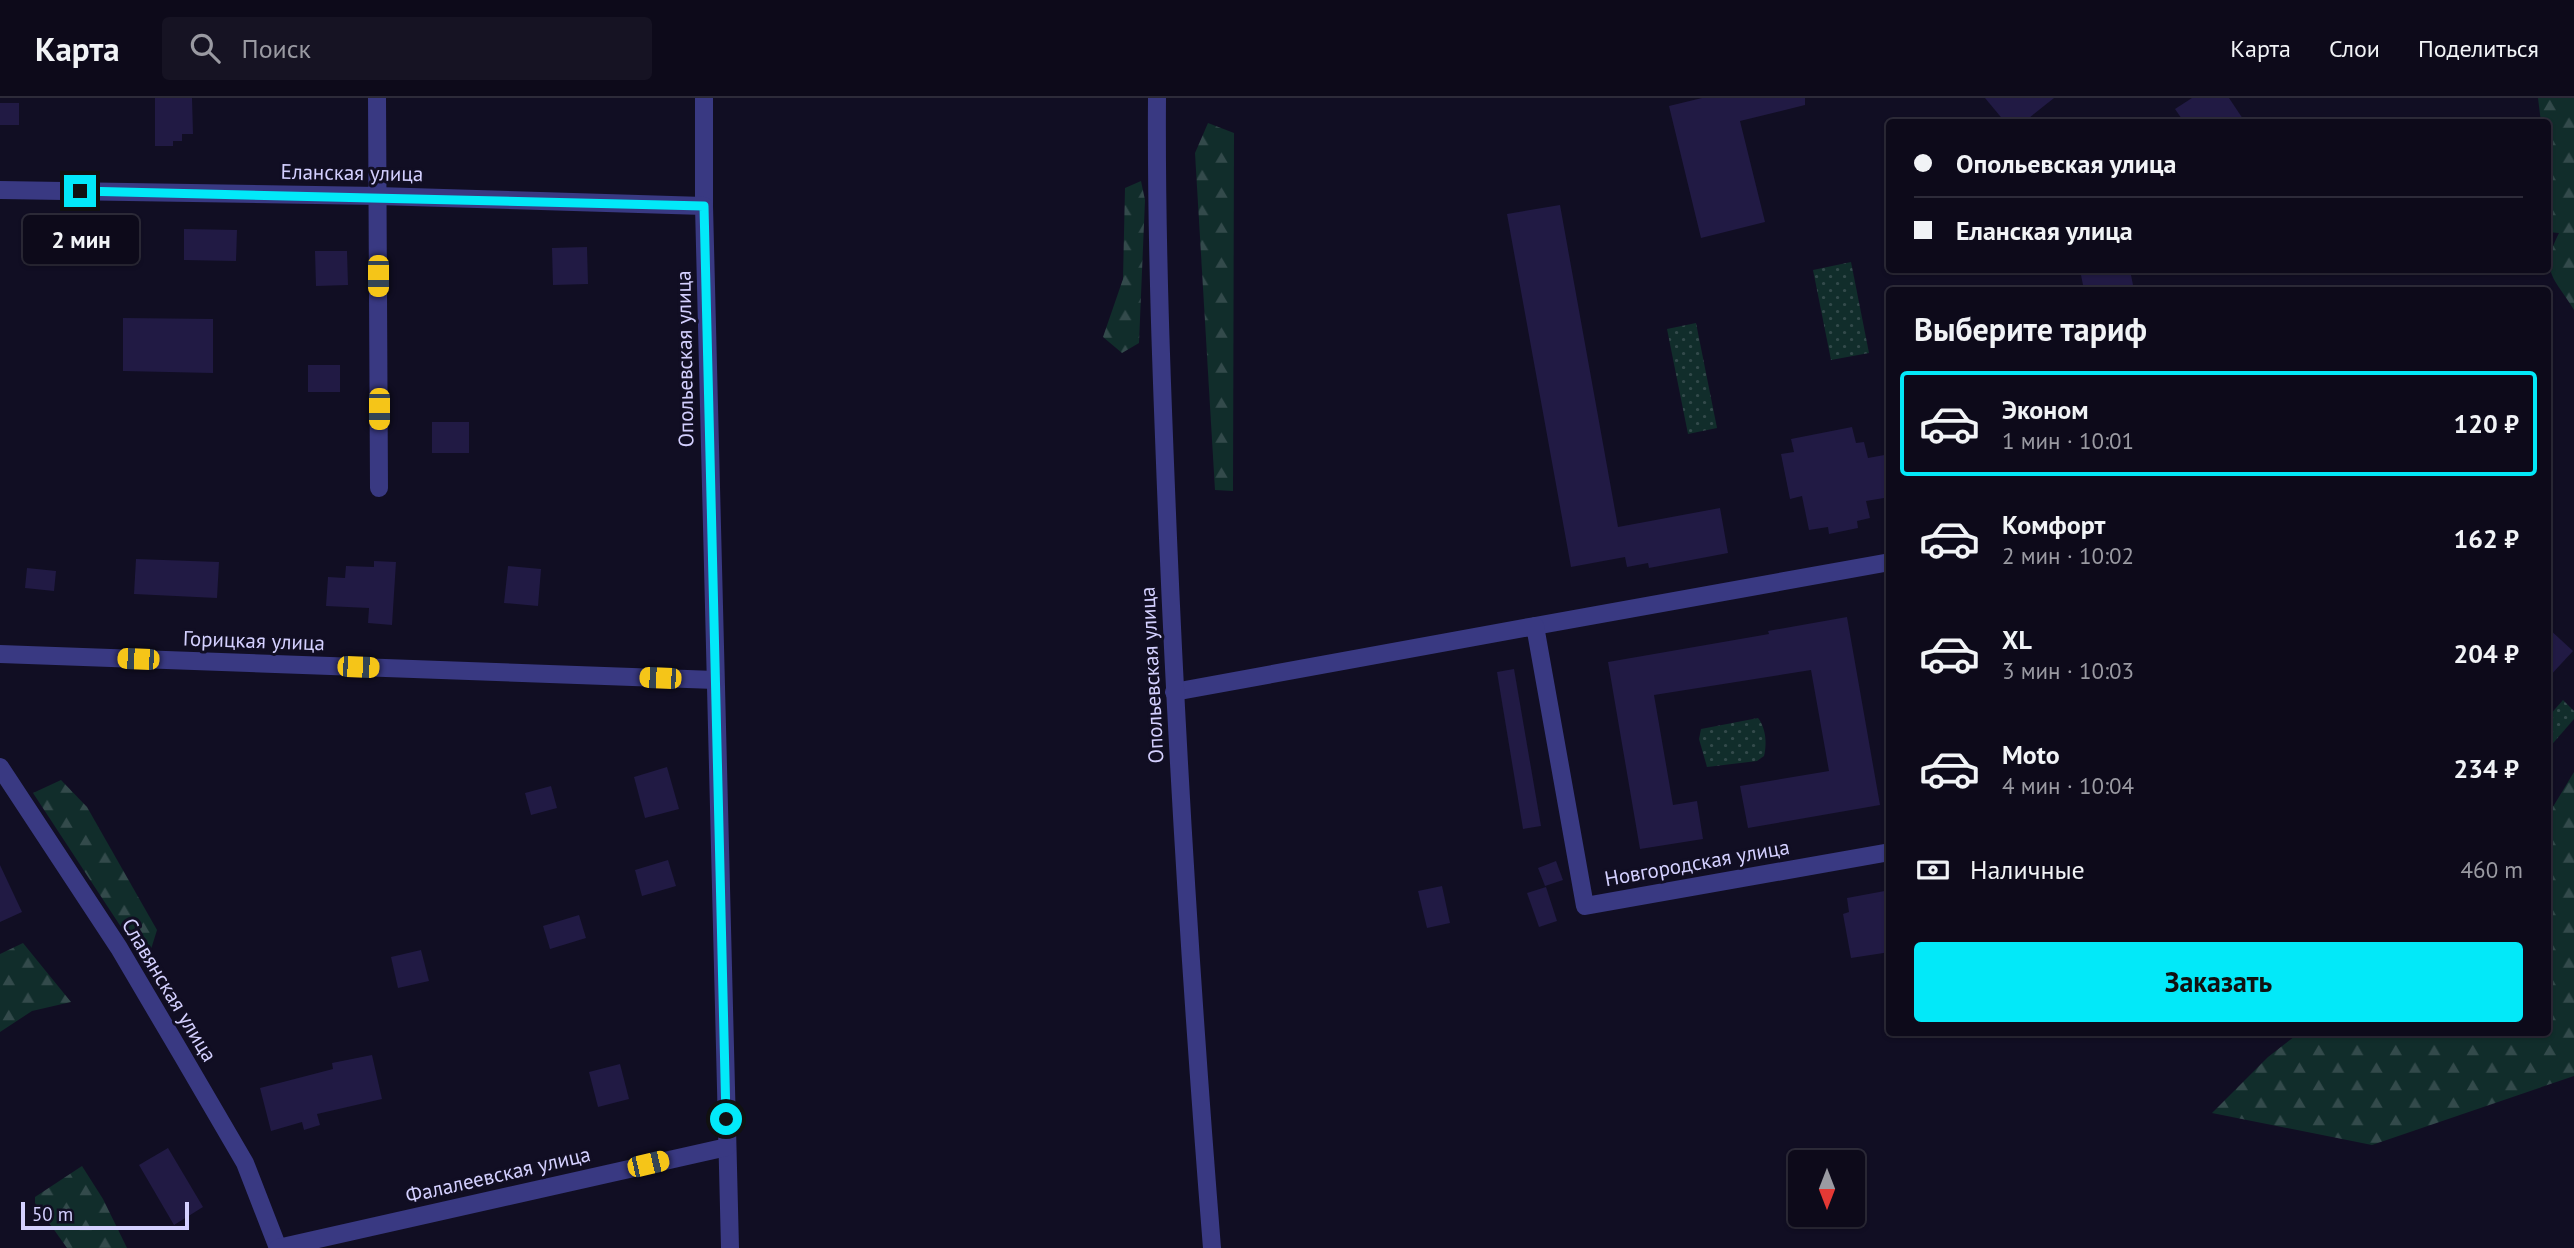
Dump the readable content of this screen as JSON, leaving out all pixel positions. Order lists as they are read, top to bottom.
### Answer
{
  "streets": {
    "street": [
      "Еланская улица",
      "Опольевская улица",
      "Горицкая улица",
      "Новгородская улица",
      "Славянская улица",
      "Фалалеевская улица"
    ]
  },
  "crossings": [
    ["Еланская улица", "Опольевская улица"],
    ["Опольевская улица", "Горицкая улица"],
    ["Опольевская улица", "Фалалеевская улица"],
    ["Славянская улица", "Фалалеевская улица"]
  ],
  "scale_bar": "50 m",
  "north": "bottom",
  "page": {
    "header": "Карта",
    "search": "Поиск",
    "nav": ["Карта", "Слои", "Поделиться"],
    "banner": ["Опольевская улица", "Еланская улица"],
    "bubble": "2 мин",
    "heading": "Выберите тариф",
    "list": [
      {
        "name": "Эконом",
        "note": "1 мин · 10:01",
        "value": "120 ₽"
      },
      {
        "name": "Комфорт",
        "note": "2 мин · 10:02",
        "value": "162 ₽"
      },
      {
        "name": "XL",
        "note": "3 мин · 10:03",
        "value": "204 ₽"
      },
      {
        "name": "Moto",
        "note": "4 мин · 10:04",
        "value": "234 ₽"
      }
    ],
    "pay": ["Наличные", "460 m"],
    "buttons": "Заказать",
    "scale": "50 m"
  }
}
